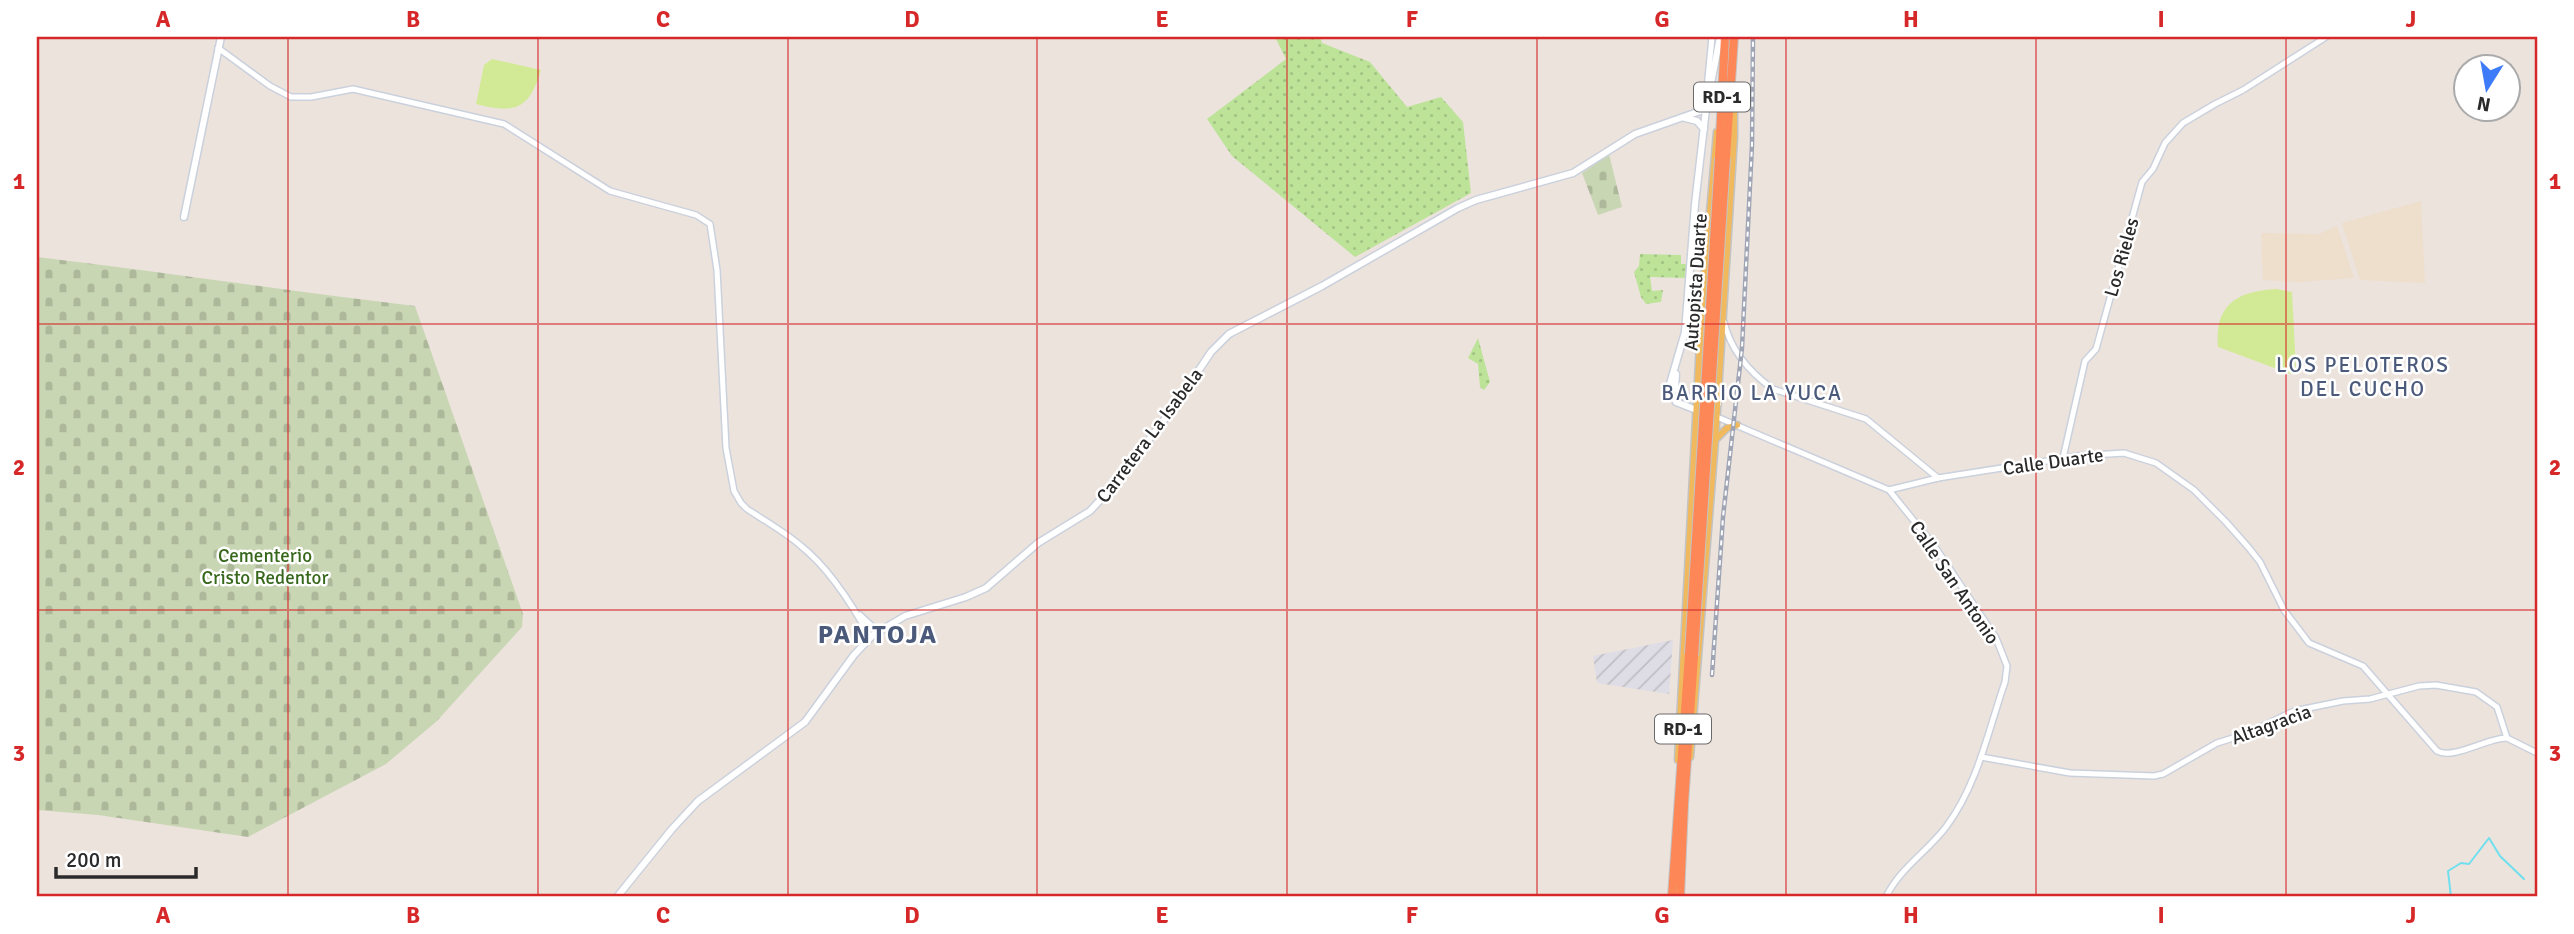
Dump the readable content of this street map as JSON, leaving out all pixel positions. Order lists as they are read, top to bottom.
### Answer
{
  "streets": {
    "highway": ["RD-1", "Autopista Duarte"],
    "main road": ["Carretera La Isabela"],
    "street": [
      "Los Rieles",
      "Calle Duarte",
      "Calle San Antonio",
      "Altagracia"
    ]
  },
  "crossings": [
    ["RD-1", "Autopista Duarte"],
    ["Los Rieles", "Calle Duarte"],
    ["Calle Duarte", "Calle San Antonio"],
    ["Calle Duarte", "Altagracia"],
    ["Calle San Antonio", "Altagracia"]
  ],
  "districts": ["LOS PELOTEROS DEL CUCHO", "BARRIO LA YUCA", "PANTOJA"],
  "parks": ["Cementerio Cristo Redentor"],
  "scale_bar": "200 m",
  "north": "bottom",
  "grid": {
    "columns": [
      "A",
      "B",
      "C",
      "D",
      "E",
      "F",
      "G",
      "H",
      "I",
      "J"
    ],
    "rows": ["1", "2", "3"]
  }
}
